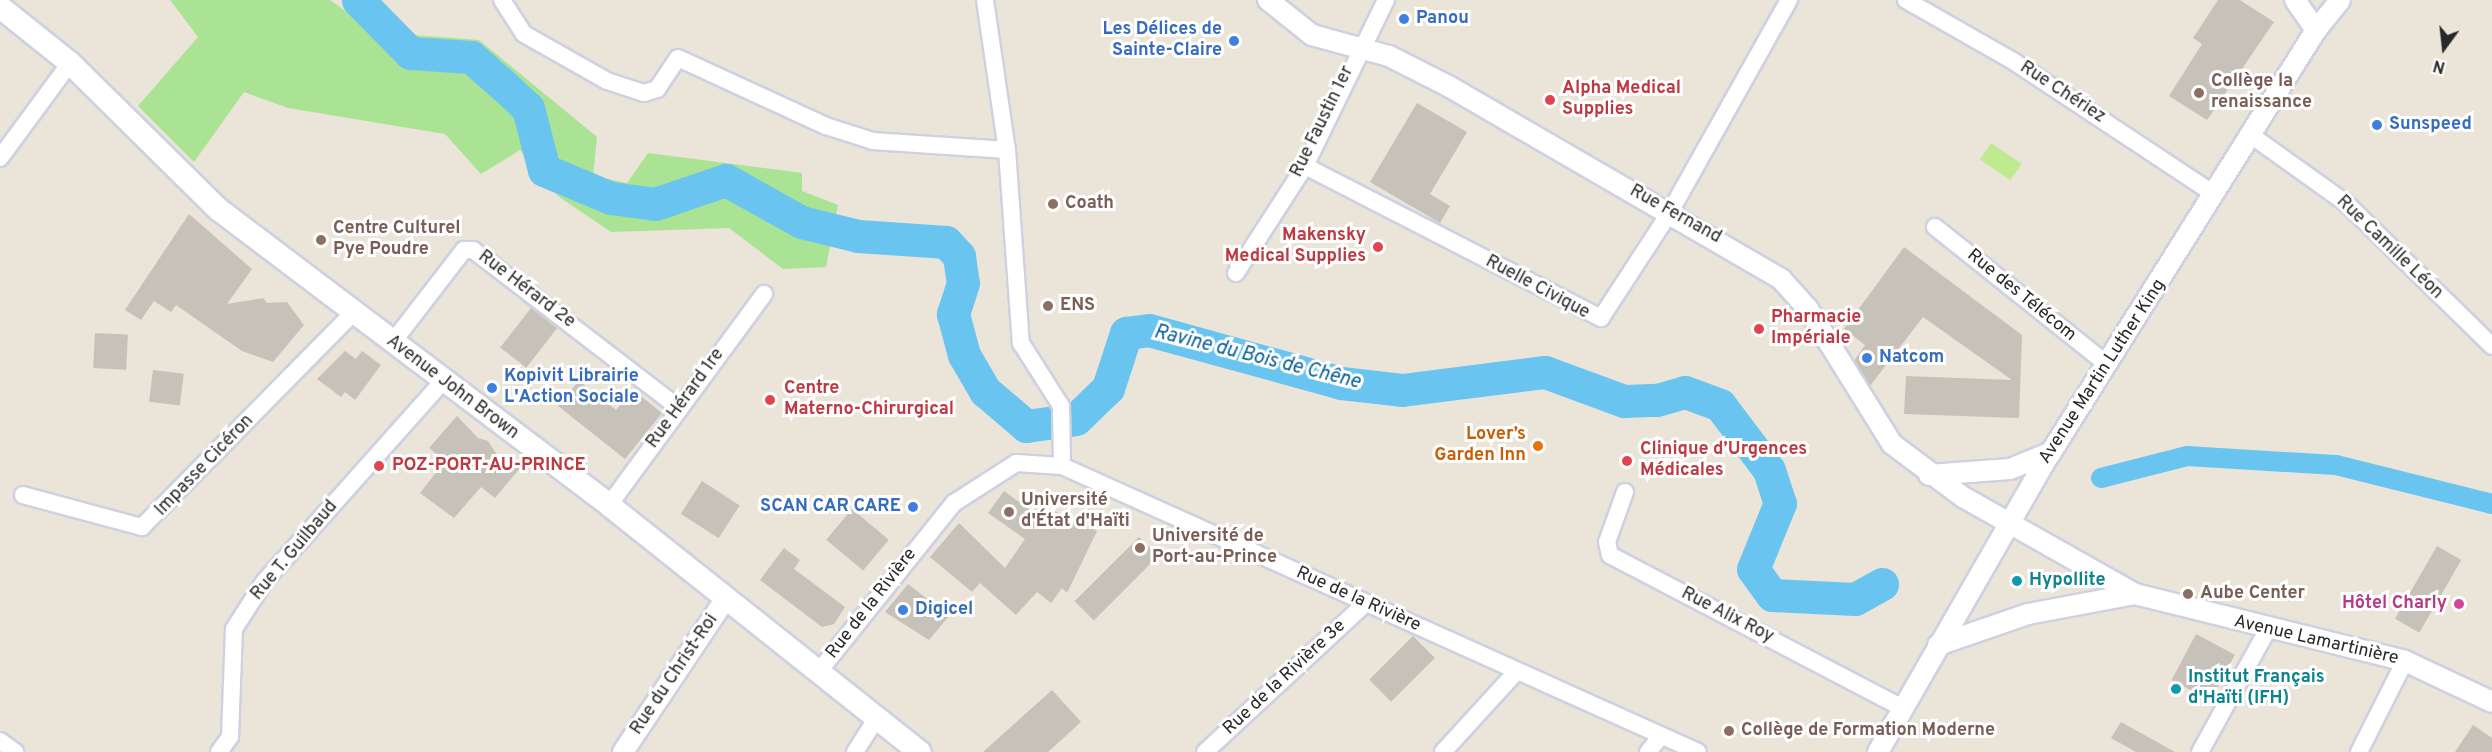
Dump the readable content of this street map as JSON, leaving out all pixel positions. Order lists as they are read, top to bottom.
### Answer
{
  "streets": {
    "main road": ["Avenue John Brown"],
    "street": [
      "Rue Chériez",
      "Rue Faustin 1er",
      "Rue Fernand",
      "Rue Camille Léon",
      "Ruelle Civique",
      "Rue Hérard 2e",
      "Rue des Télécom",
      "Avenue Martin Luther King",
      "Rue Hérard 1re",
      "Impasse Cicéron",
      "Rue T. Guilbaud",
      "Rue de la Rivière",
      "Rue Alix Roy",
      "Avenue Lamartinière",
      "Rue du Christ-Roi",
      "Rue de la Rivière 3e"
    ]
  },
  "crossings": [
    ["Rue Chériez", "Avenue Martin Luther King"],
    ["Rue Faustin 1er", "Rue Fernand"],
    ["Rue Faustin 1er", "Ruelle Civique"],
    ["Rue Fernand", "Ruelle Civique"],
    ["Rue Fernand", "Avenue Martin Luther King"],
    ["Rue Fernand", "Avenue Lamartinière"],
    ["Rue Camille Léon", "Avenue Martin Luther King"],
    ["Rue Hérard 2e", "Avenue John Brown"],
    ["Rue Hérard 2e", "Rue Hérard 1re"],
    ["Rue des Télécom", "Avenue Martin Luther King"],
    ["Avenue Martin Luther King", "Rue Alix Roy"],
    ["Avenue Martin Luther King", "Avenue Lamartinière"],
    ["Avenue John Brown", "Rue Hérard 1re"],
    ["Avenue John Brown", "Impasse Cicéron"],
    ["Avenue John Brown", "Rue T. Guilbaud"],
    ["Avenue John Brown", "Rue de la Rivière"],
    ["Avenue John Brown", "Rue du Christ-Roi"],
    ["Rue de la Rivière", "Rue de la Rivière 3e"]
  ],
  "water": ["Ravine du Bois de Chêne"],
  "places": [
    "Panou",
    "Les Délices de Sainte-Claire",
    "Collège la renaissance",
    "Alpha Medical Supplies",
    "Sunspeed",
    "Coath",
    "Centre Culturel Pye Poudre",
    "Makensky Medical Supplies",
    "ENS",
    "Pharmacie Impériale",
    "Natcom",
    "Kopivit Librairie L'Action Sociale",
    "Centre Materno-Chirurgical",
    "Lover’s Garden Inn",
    "Clinique d’Urgences Médicales",
    "POZ-PORT-AU-PRINCE",
    "SCAN CAR CARE",
    "Université d'État d'Haïti",
    "Université de Port-au-Prince",
    "Hypollite",
    "Aube Center",
    "Hôtel Charly",
    "Digicel",
    "Institut Français d'Haïti (IFH)",
    "Collège de Formation Moderne"
  ],
  "north": "bottom"
}
